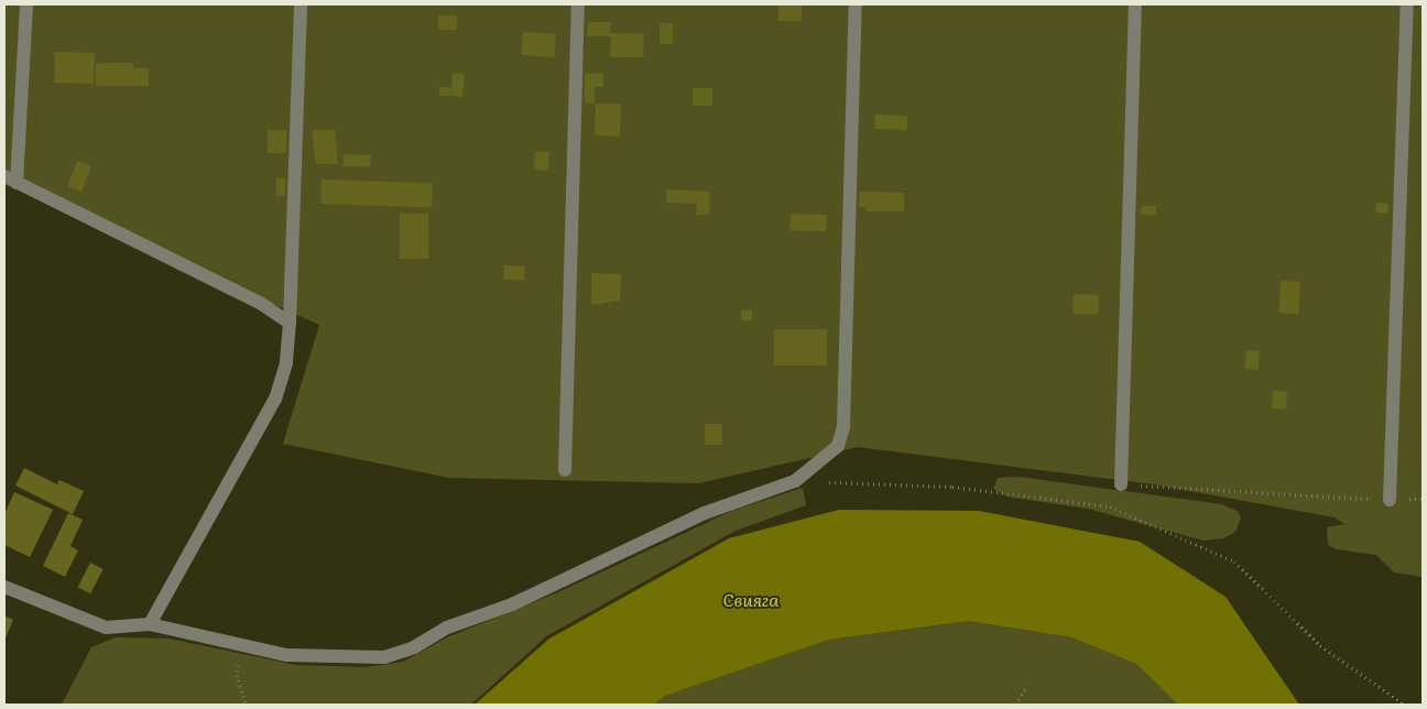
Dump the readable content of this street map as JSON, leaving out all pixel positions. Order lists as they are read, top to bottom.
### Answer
{
  "water": ["Свияга"]
}
